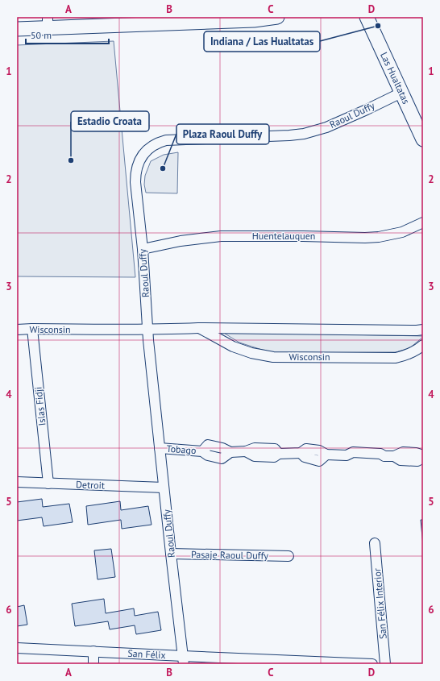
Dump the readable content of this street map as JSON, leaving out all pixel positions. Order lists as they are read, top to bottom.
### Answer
{
  "streets": {
    "street": [
      "Las Hualtatas",
      "Raoul Duffy",
      "Huentelauquen",
      "Wisconsin",
      "Islas Fidji",
      "Tobago",
      "Detroit",
      "Pasaje Raoul Duffy",
      "San Félix Interior",
      "San Félix"
    ]
  },
  "crossings": [
    ["Las Hualtatas", "Raoul Duffy"],
    ["Raoul Duffy", "Huentelauquen"],
    ["Raoul Duffy", "Wisconsin"],
    ["Raoul Duffy", "Tobago"],
    ["Raoul Duffy", "Detroit"],
    ["Raoul Duffy", "Pasaje Raoul Duffy"],
    ["Raoul Duffy", "San Félix"],
    ["Wisconsin", "Islas Fidji"],
    ["Islas Fidji", "Detroit"]
  ],
  "places": ["Indiana / Las Hualtatas", "Estadio Croata", "Plaza Raoul Duffy"],
  "scale_bar": "50 m",
  "grid": {
    "columns": [
      "A",
      "B",
      "C",
      "D"
    ],
    "rows": [
      "1",
      "2",
      "3",
      "4",
      "5",
      "6"
    ]
  }
}
